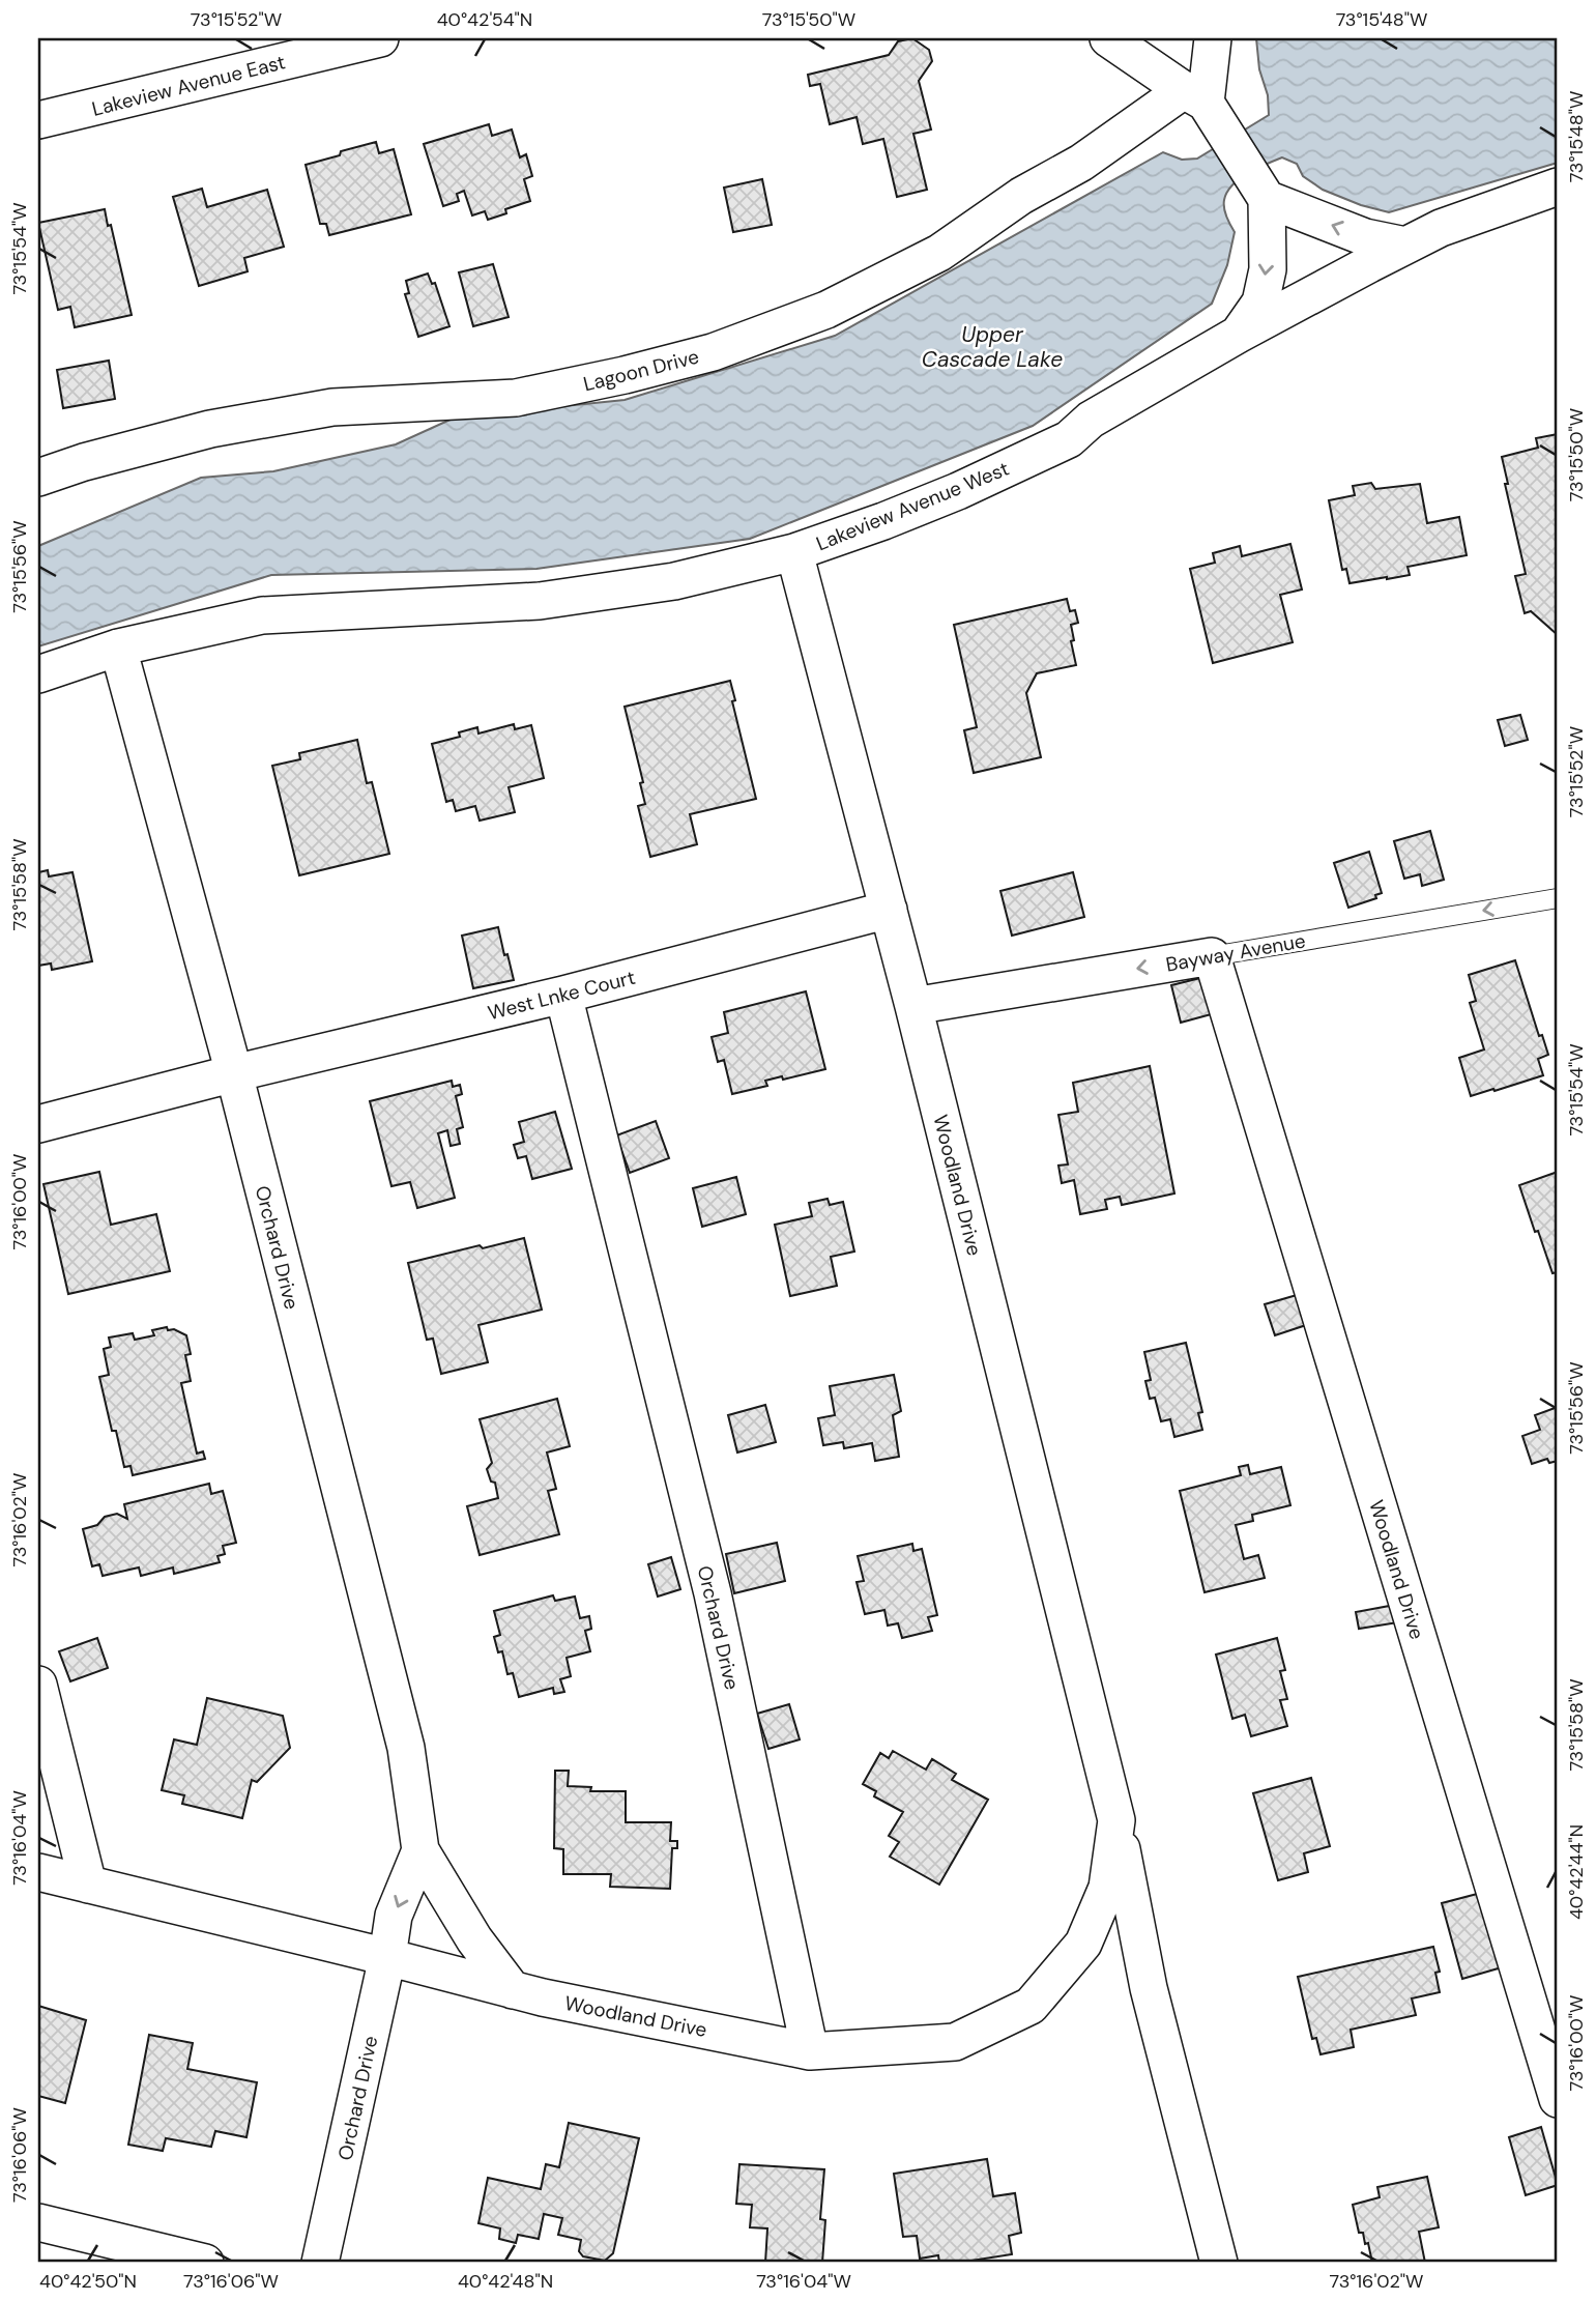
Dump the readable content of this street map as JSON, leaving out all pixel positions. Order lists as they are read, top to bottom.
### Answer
{
  "streets": {
    "street": [
      "Lakeview Avenue East",
      "Lagoon Drive",
      "Lakeview Avenue West",
      "Bayway Avenue",
      "West Lnke Court",
      "Woodland Drive",
      "Orchard Drive"
    ]
  },
  "crossings": [
    ["Lakeview Avenue West", "Woodland Drive"],
    ["Lakeview Avenue West", "Orchard Drive"],
    ["Bayway Avenue", "Woodland Drive"],
    ["West Lnke Court", "Woodland Drive"],
    ["West Lnke Court", "Orchard Drive"],
    ["Woodland Drive", "Orchard Drive"]
  ],
  "one_way": ["Bayway Avenue"],
  "water": ["Upper Cascade Lake"],
  "coordinates": [
    "73°15'52\"W",
    "40°42'54\"N",
    "73°15'50\"W",
    "73°15'48\"W",
    "73°15'54\"W",
    "73°15'56\"W",
    "73°15'58\"W",
    "73°16'00\"W",
    "73°16'02\"W",
    "73°16'04\"W",
    "40°42'44\"N",
    "73°16'06\"W",
    "40°42'50\"N",
    "40°42'48\"N"
  ]
}
